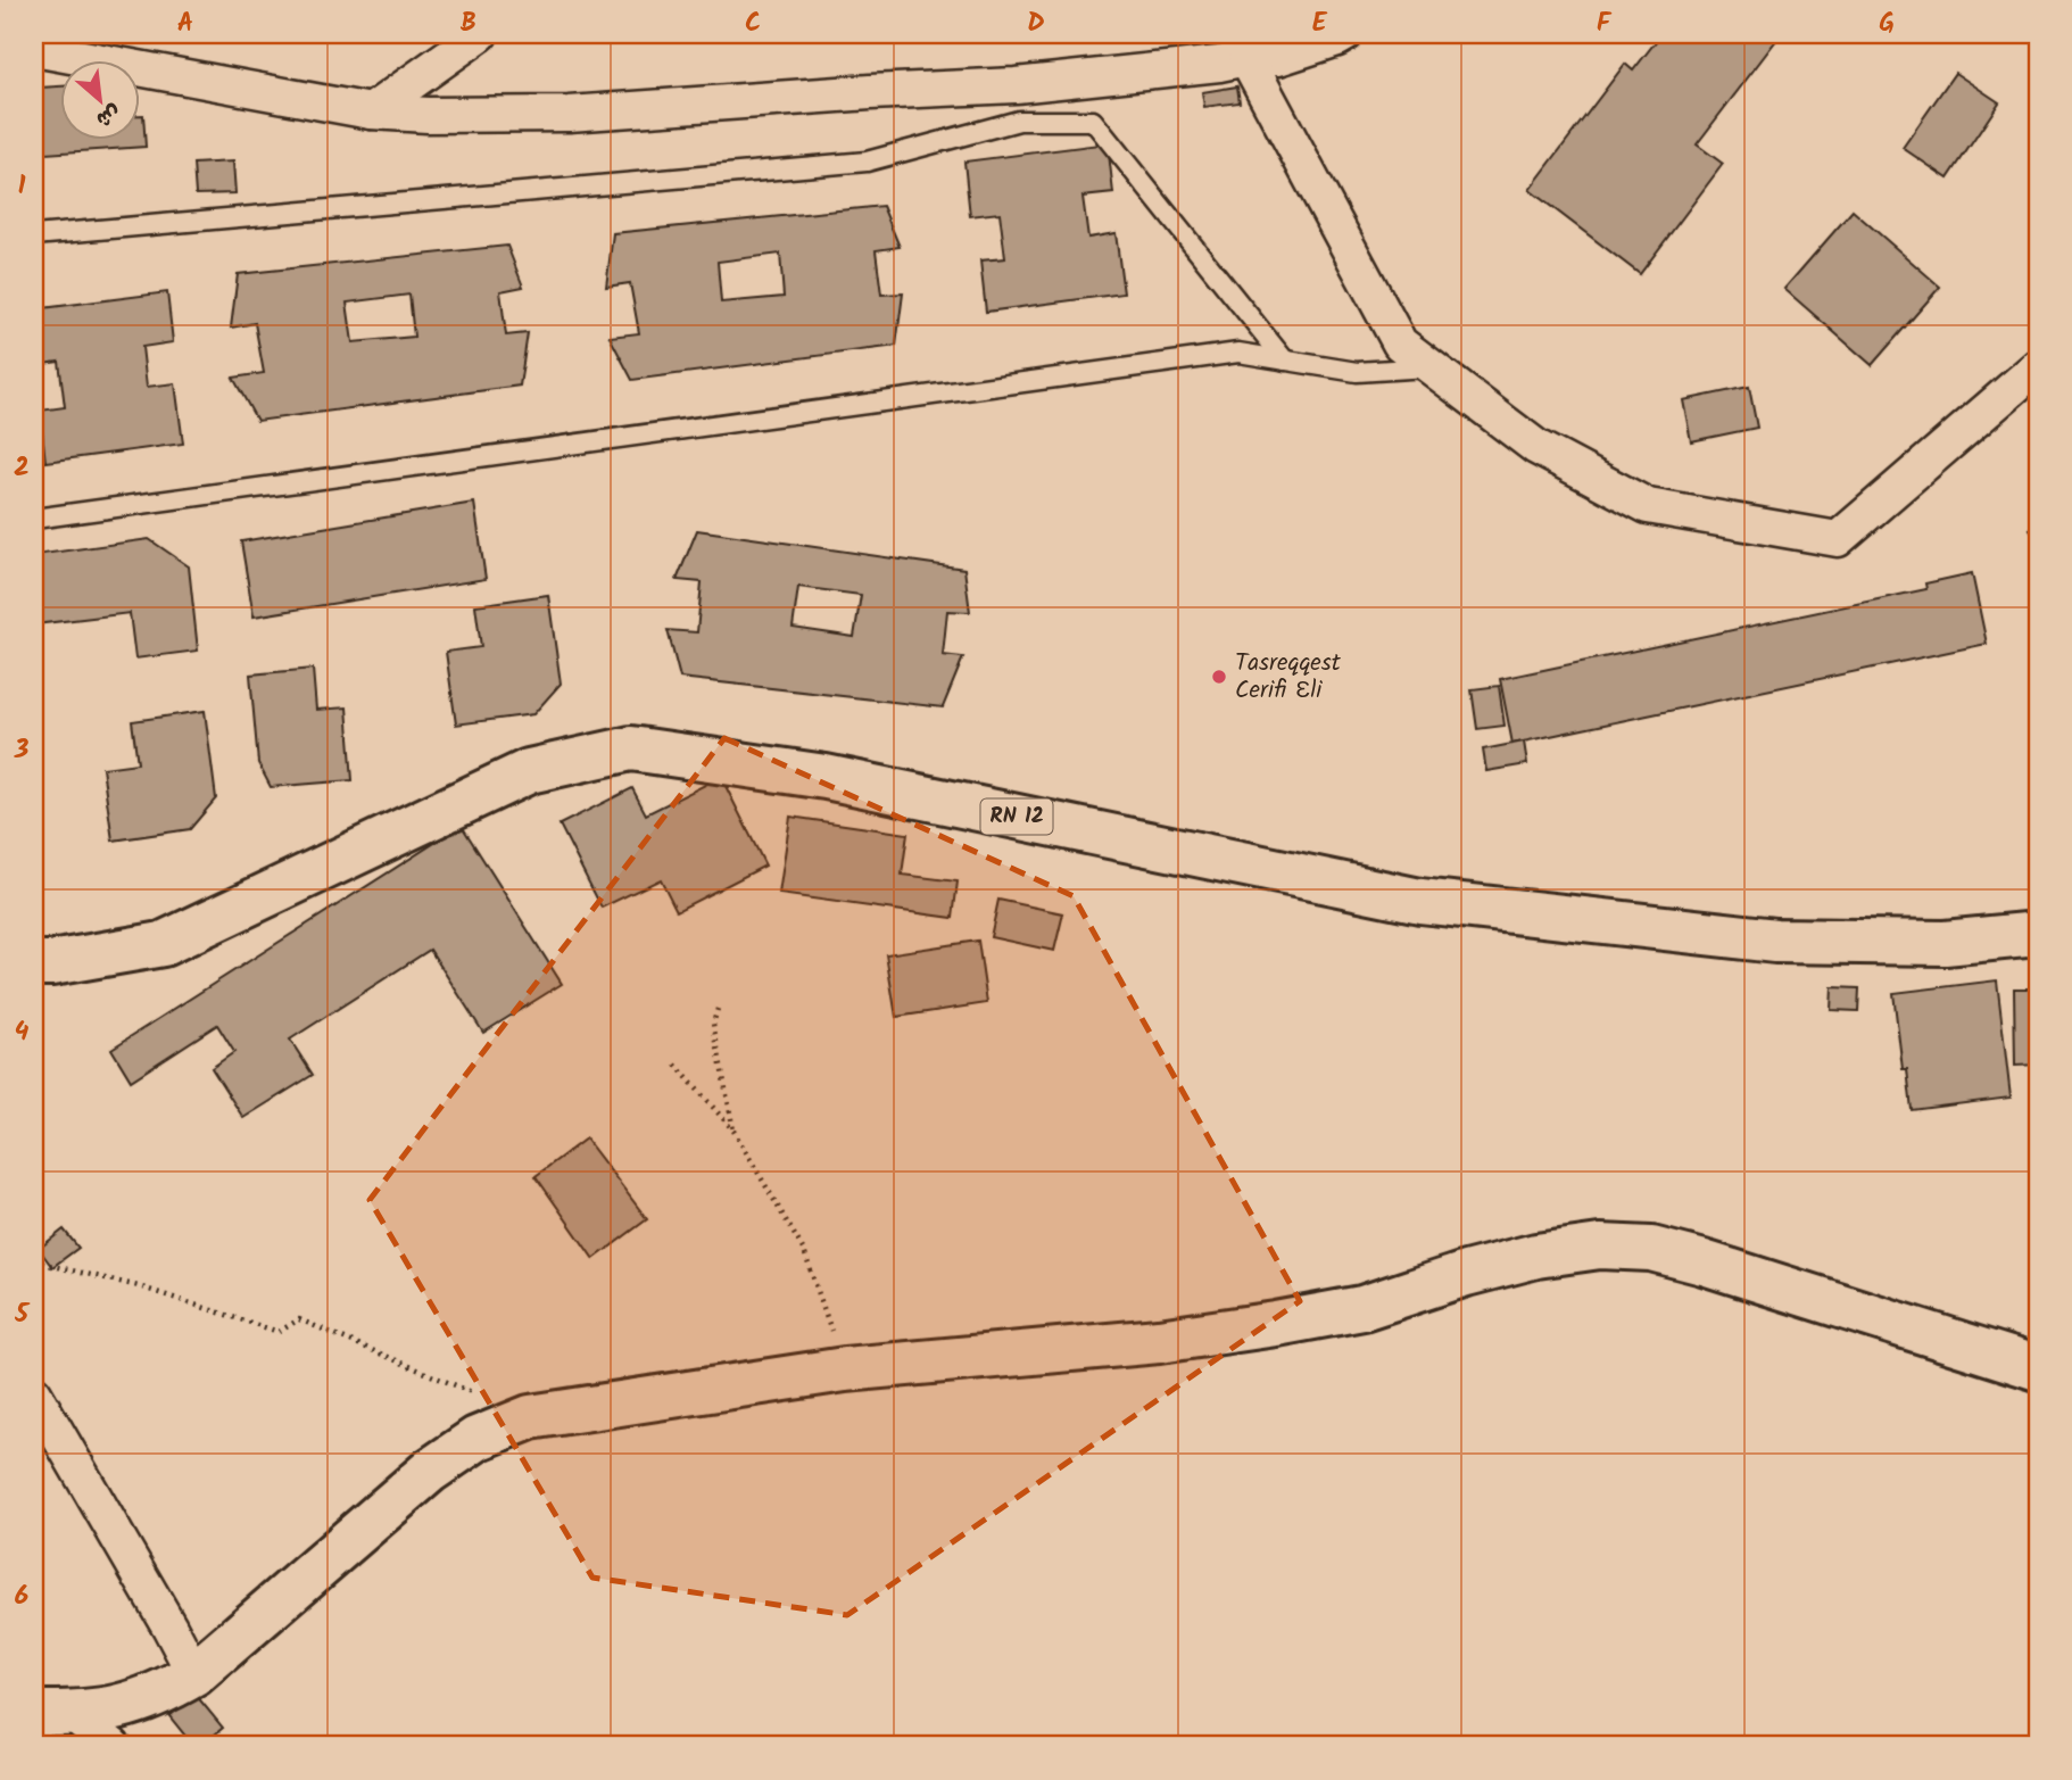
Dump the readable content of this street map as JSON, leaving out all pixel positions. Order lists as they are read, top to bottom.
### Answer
{
  "streets": {
    "street": ["RN 12"]
  },
  "places": ["Tasreqqest Cerifi Ɛli"],
  "north": "bottom right",
  "grid": {
    "columns": [
      "A",
      "B",
      "C",
      "D",
      "E",
      "F",
      "G"
    ],
    "rows": [
      "1",
      "2",
      "3",
      "4",
      "5",
      "6"
    ]
  }
}
